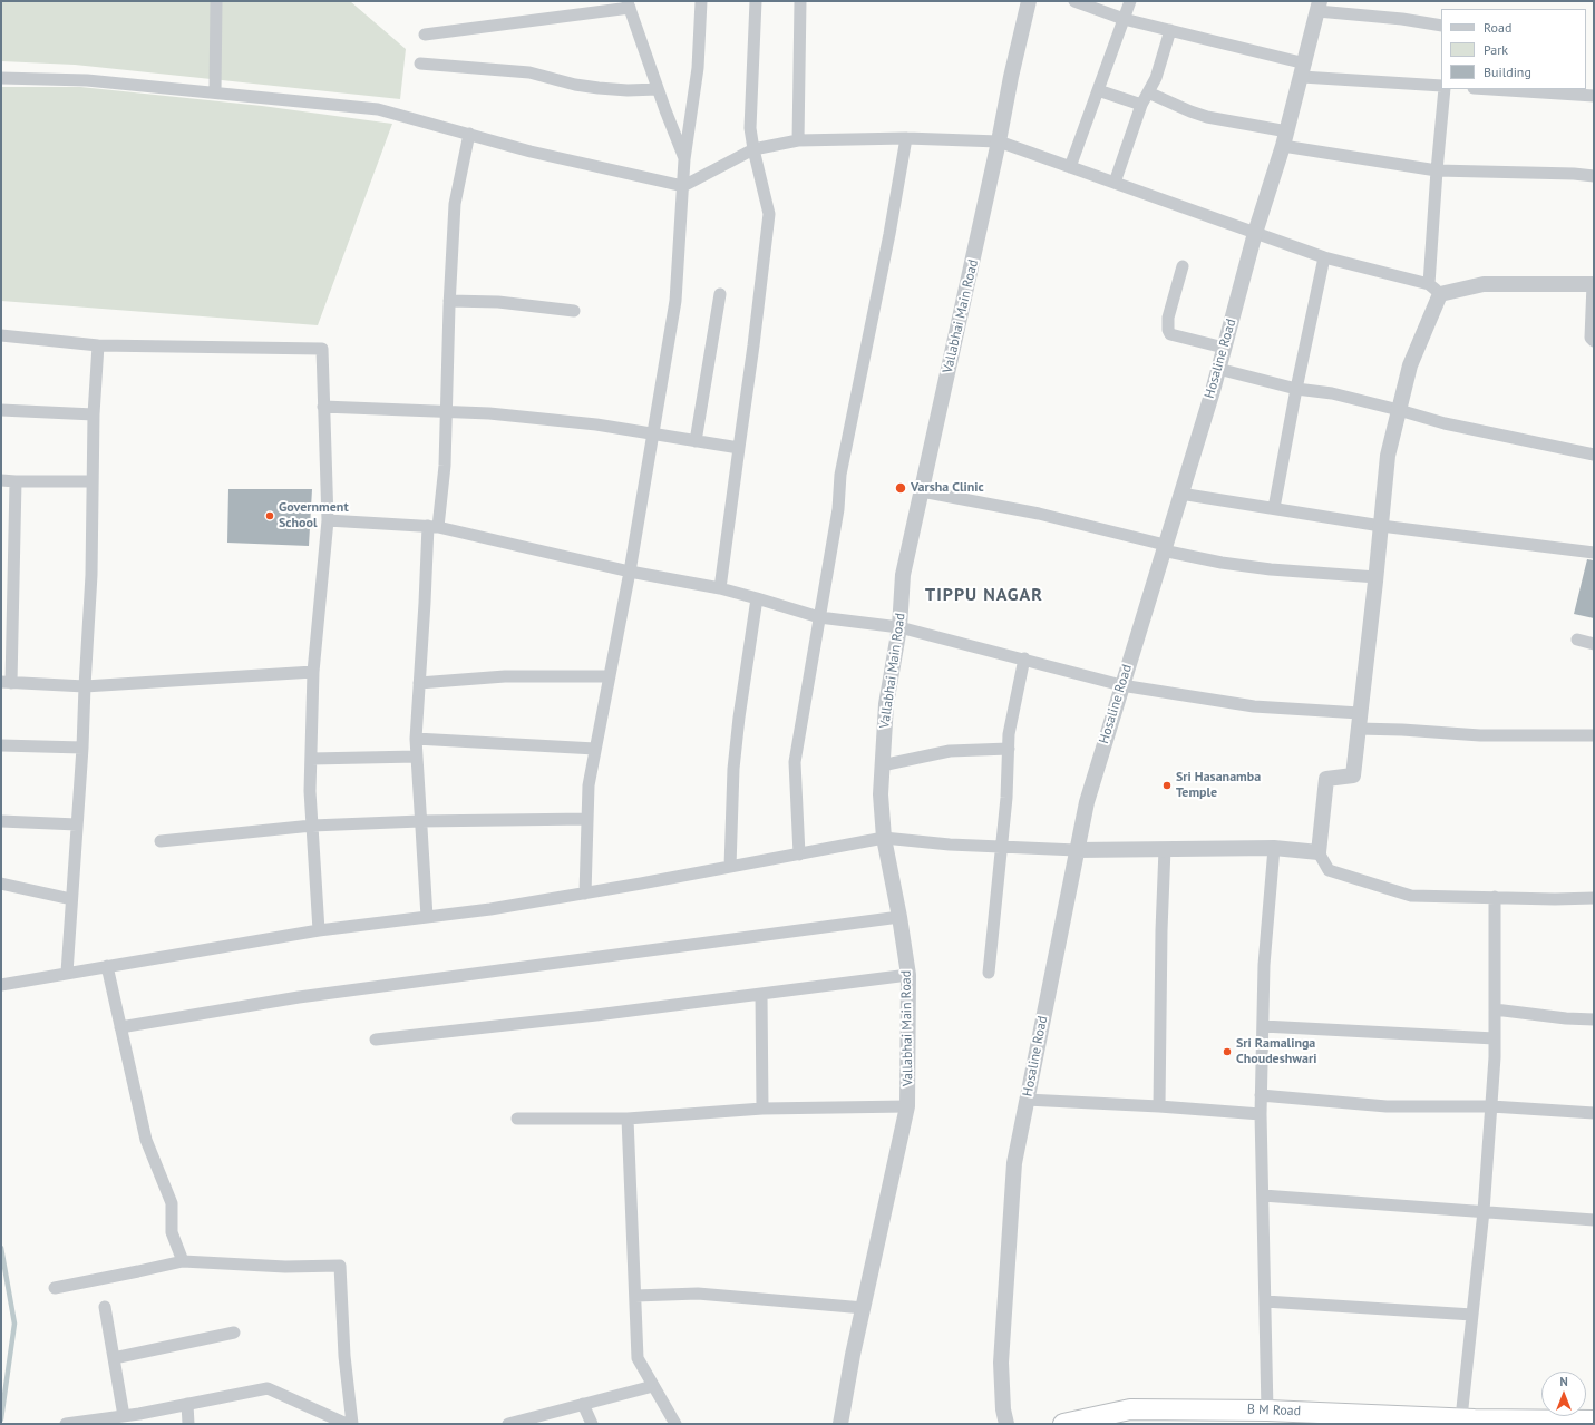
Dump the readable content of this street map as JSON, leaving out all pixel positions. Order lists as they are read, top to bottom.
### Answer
{
  "streets": {
    "highway": ["B M Road"],
    "street": ["Vallabhai Main Road", "Hosaline Road"]
  },
  "districts": ["TIPPU NAGAR"],
  "places": [
    "Varsha Clinic",
    "Government School",
    "Sri Hasanamba Temple",
    "Sri Ramalinga Choudeshwari"
  ],
  "legend": ["Road", "Park", "Building"],
  "north": "top"
}
